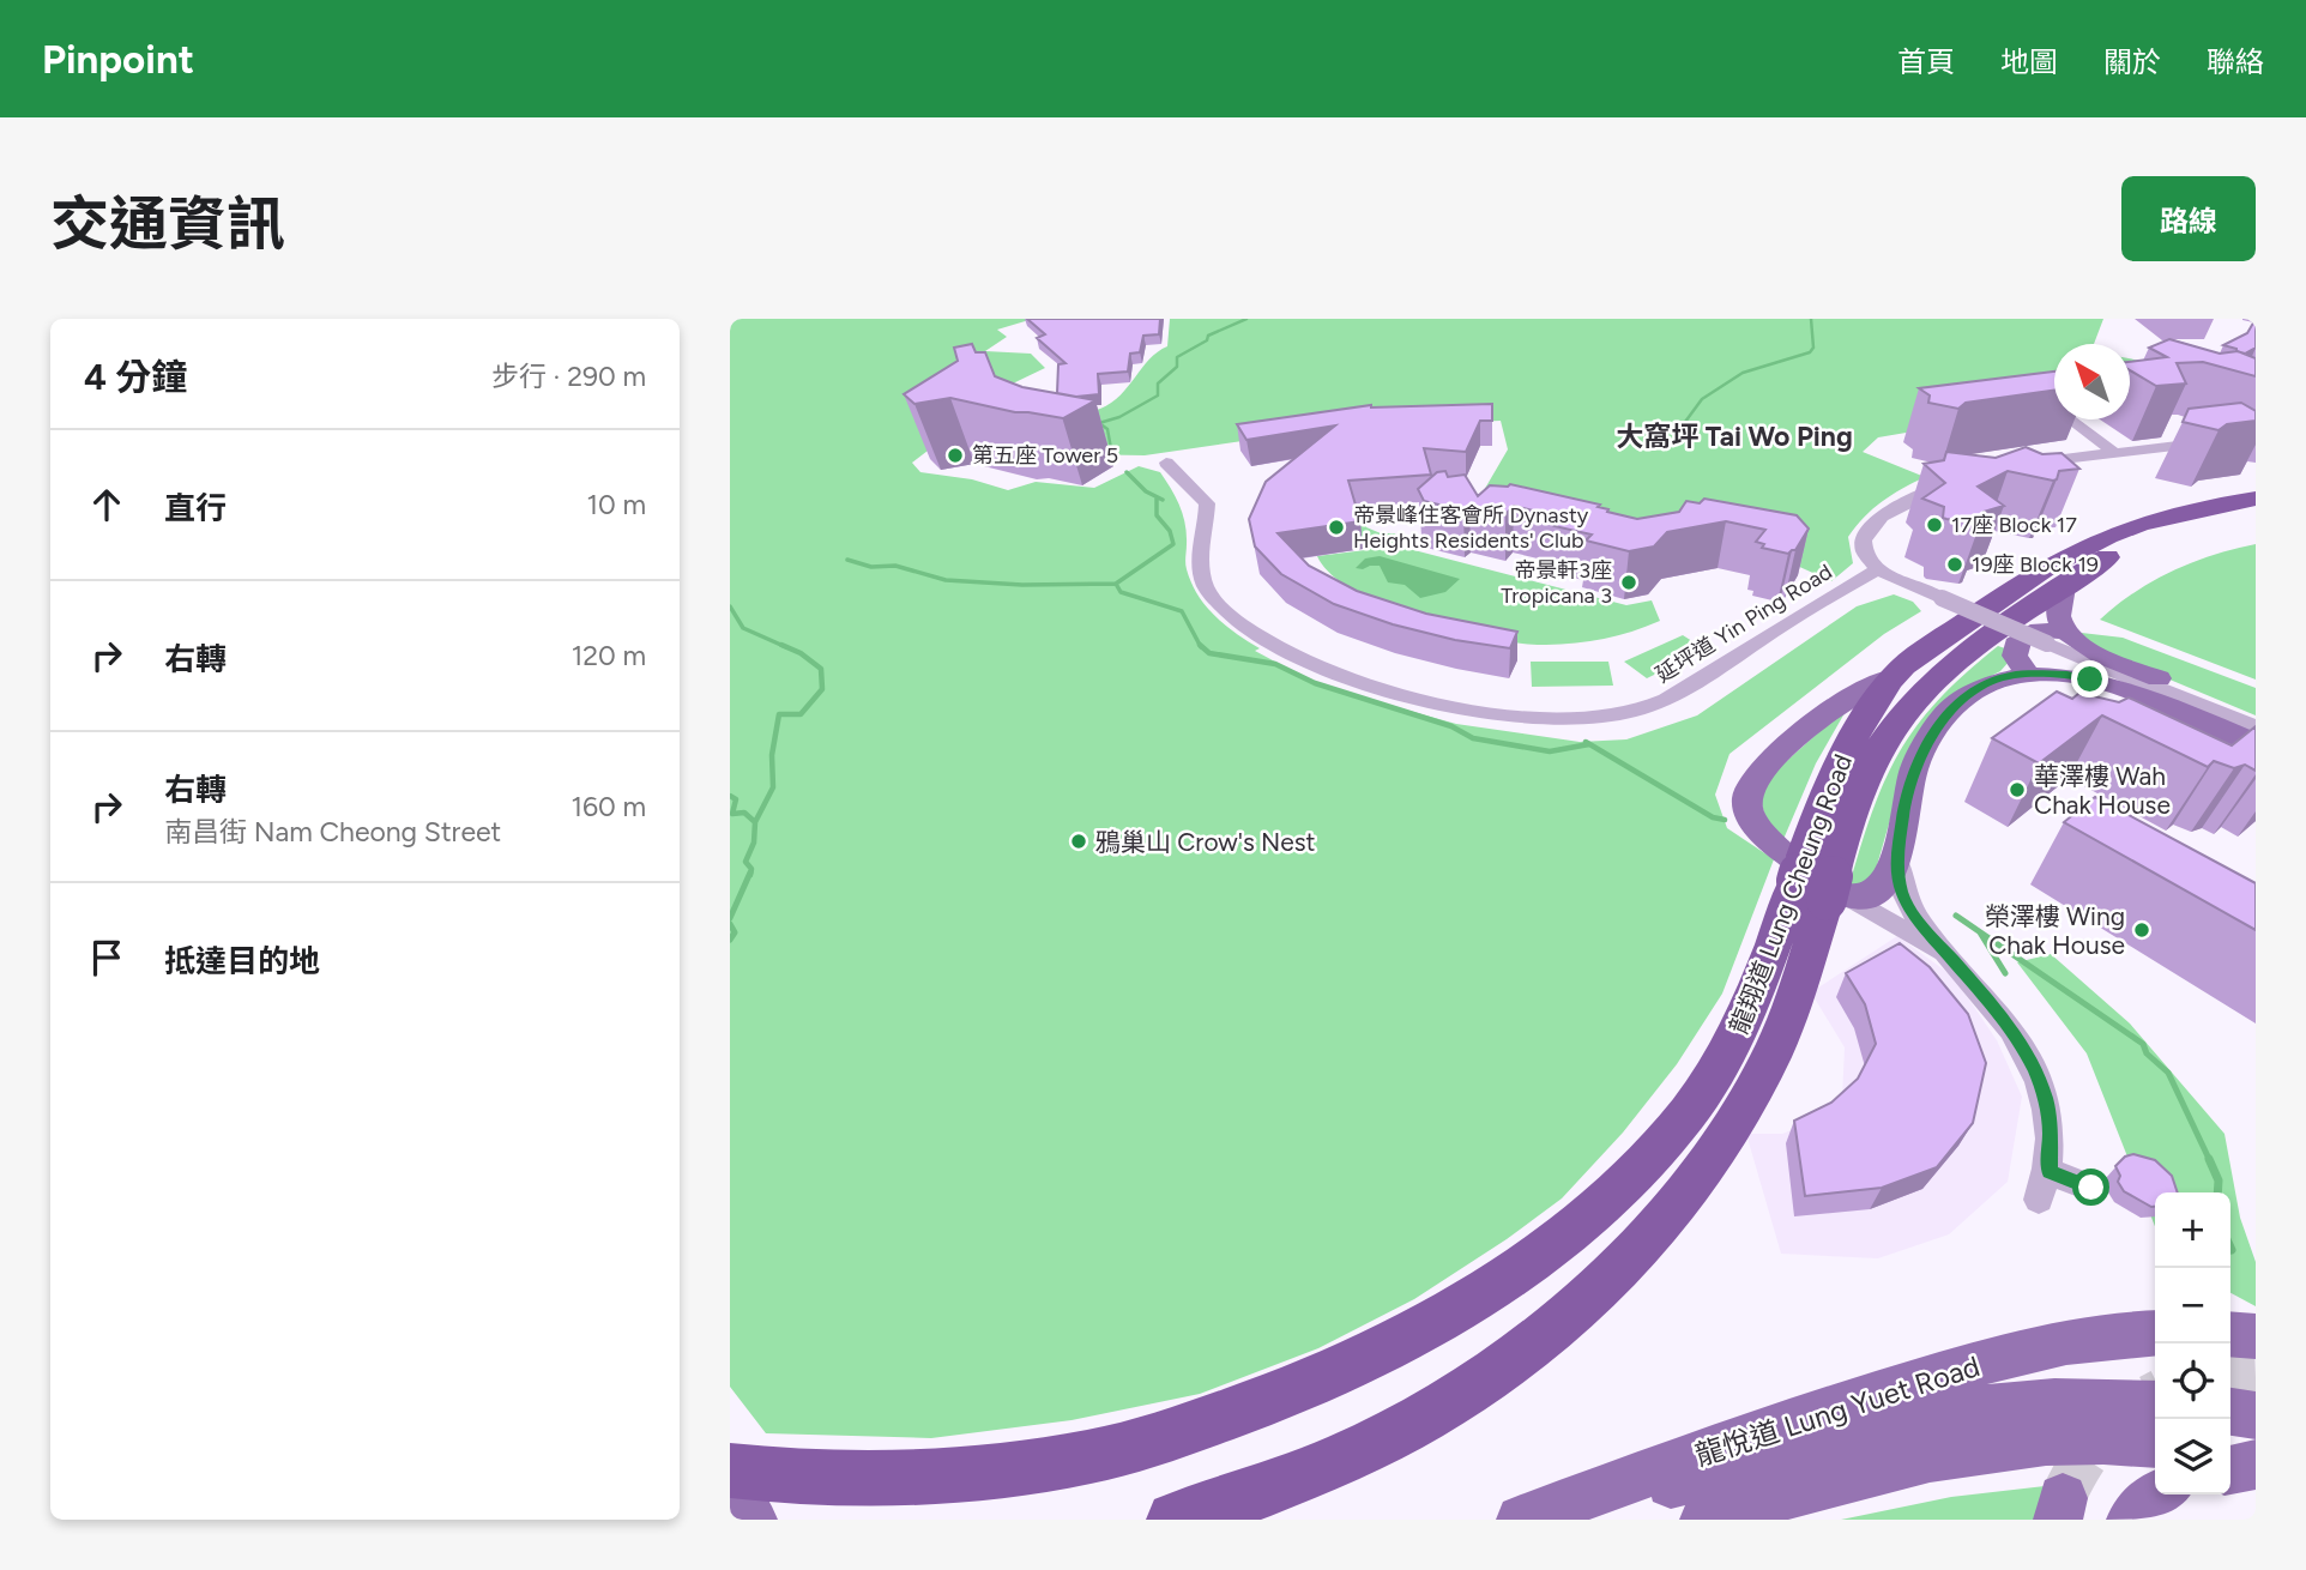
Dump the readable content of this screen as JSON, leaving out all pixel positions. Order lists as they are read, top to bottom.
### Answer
{
  "streets": {
    "highway": ["龍翔道 Lung Cheung Road"],
    "main road": ["龍悅道 Lung Yuet Road"],
    "street": ["延坪道 Yin Ping Road"]
  },
  "districts": ["大窩坪 Tai Wo Ping"],
  "places": [
    "第五座 Tower 5",
    "17座 Block 17",
    "帝景峰住客會所 Dynasty Heights Residents' Club",
    "19座 Block 19",
    "帝景軒3座 Tropicana 3",
    "華澤樓 Wah Chak House",
    "鴉巢山 Crow's Nest",
    "榮澤樓 Wing Chak House"
  ],
  "north": "top left",
  "page": {
    "header": "Pinpoint",
    "nav": [
      "首頁",
      "地圖",
      "關於",
      "聯絡"
    ],
    "title": "交通資訊",
    "buttons": "路線",
    "heading": ["4 分鐘", "步行 · 290 m"],
    "list": [
      ["直行", "10 m"],
      ["右轉", "120 m"],
      ["右轉", "南昌街 Nam Cheong Street", "160 m"],
      "抵達目的地"
    ],
    "map_buttons": ["+", "−"]
  }
}
